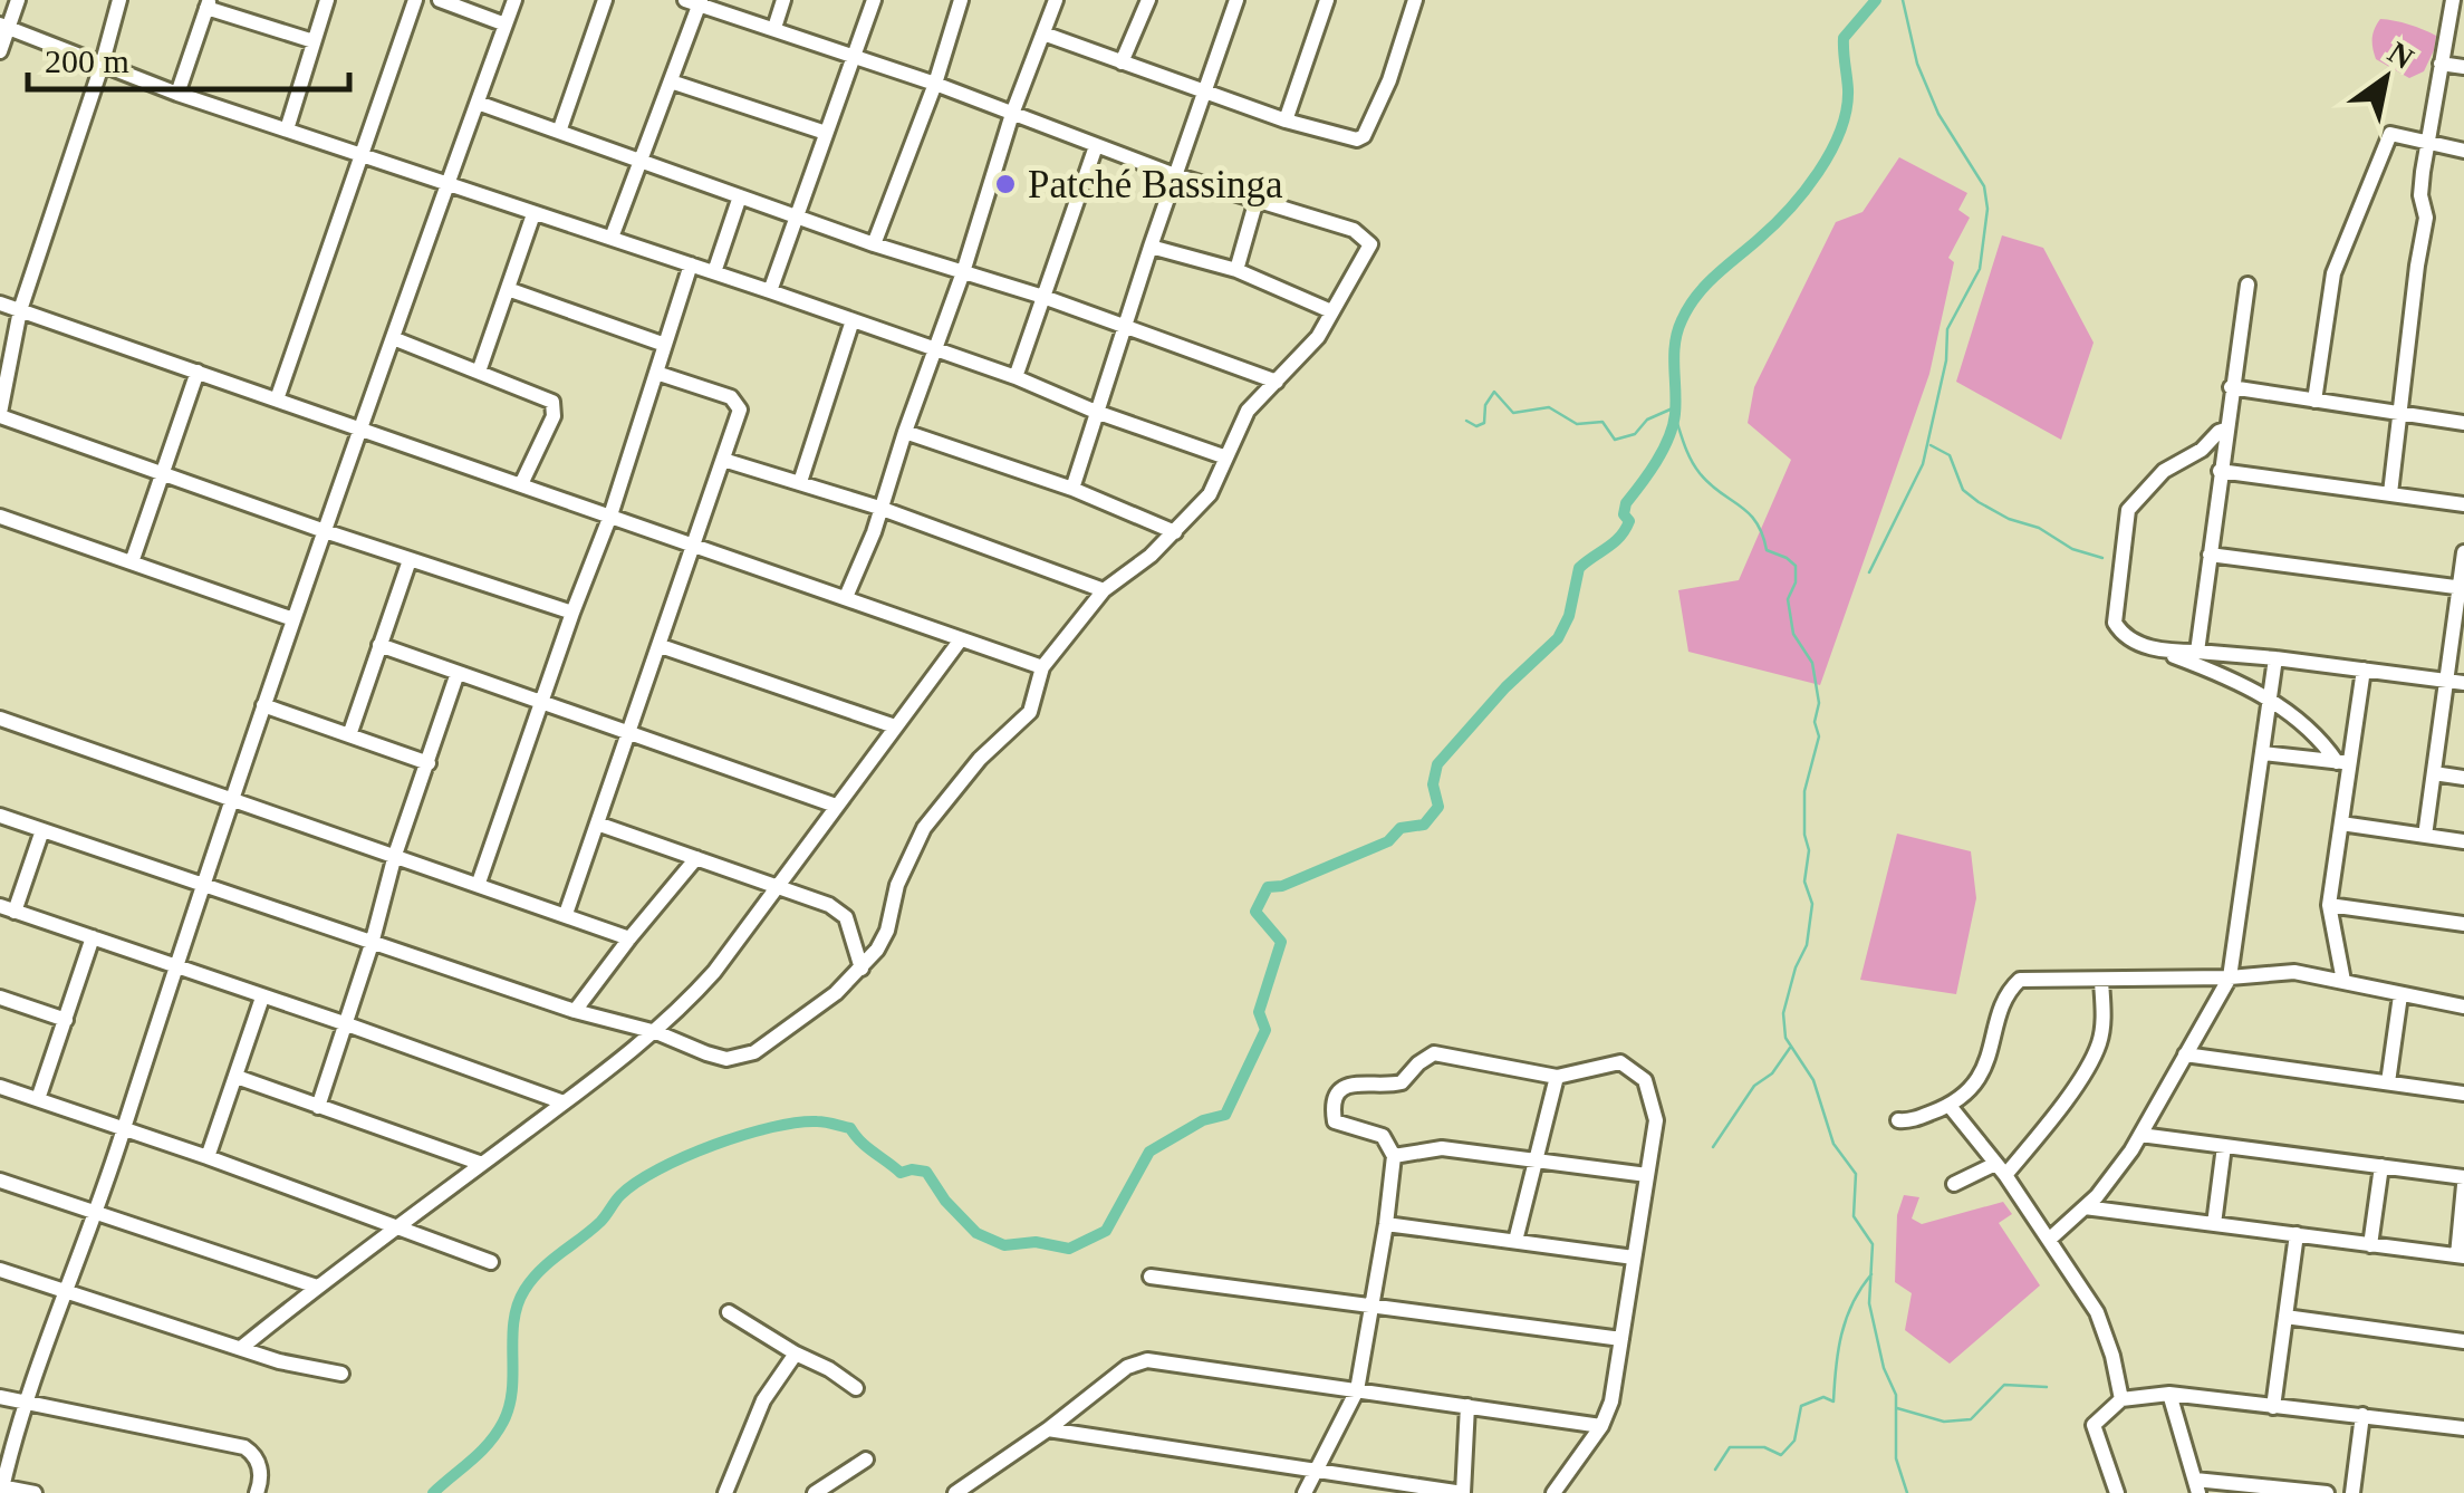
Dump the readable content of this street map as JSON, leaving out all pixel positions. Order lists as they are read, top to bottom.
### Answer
{
  "places": ["Patché Bassinga"],
  "scale_bar": "200 m",
  "north": "top right"
}
